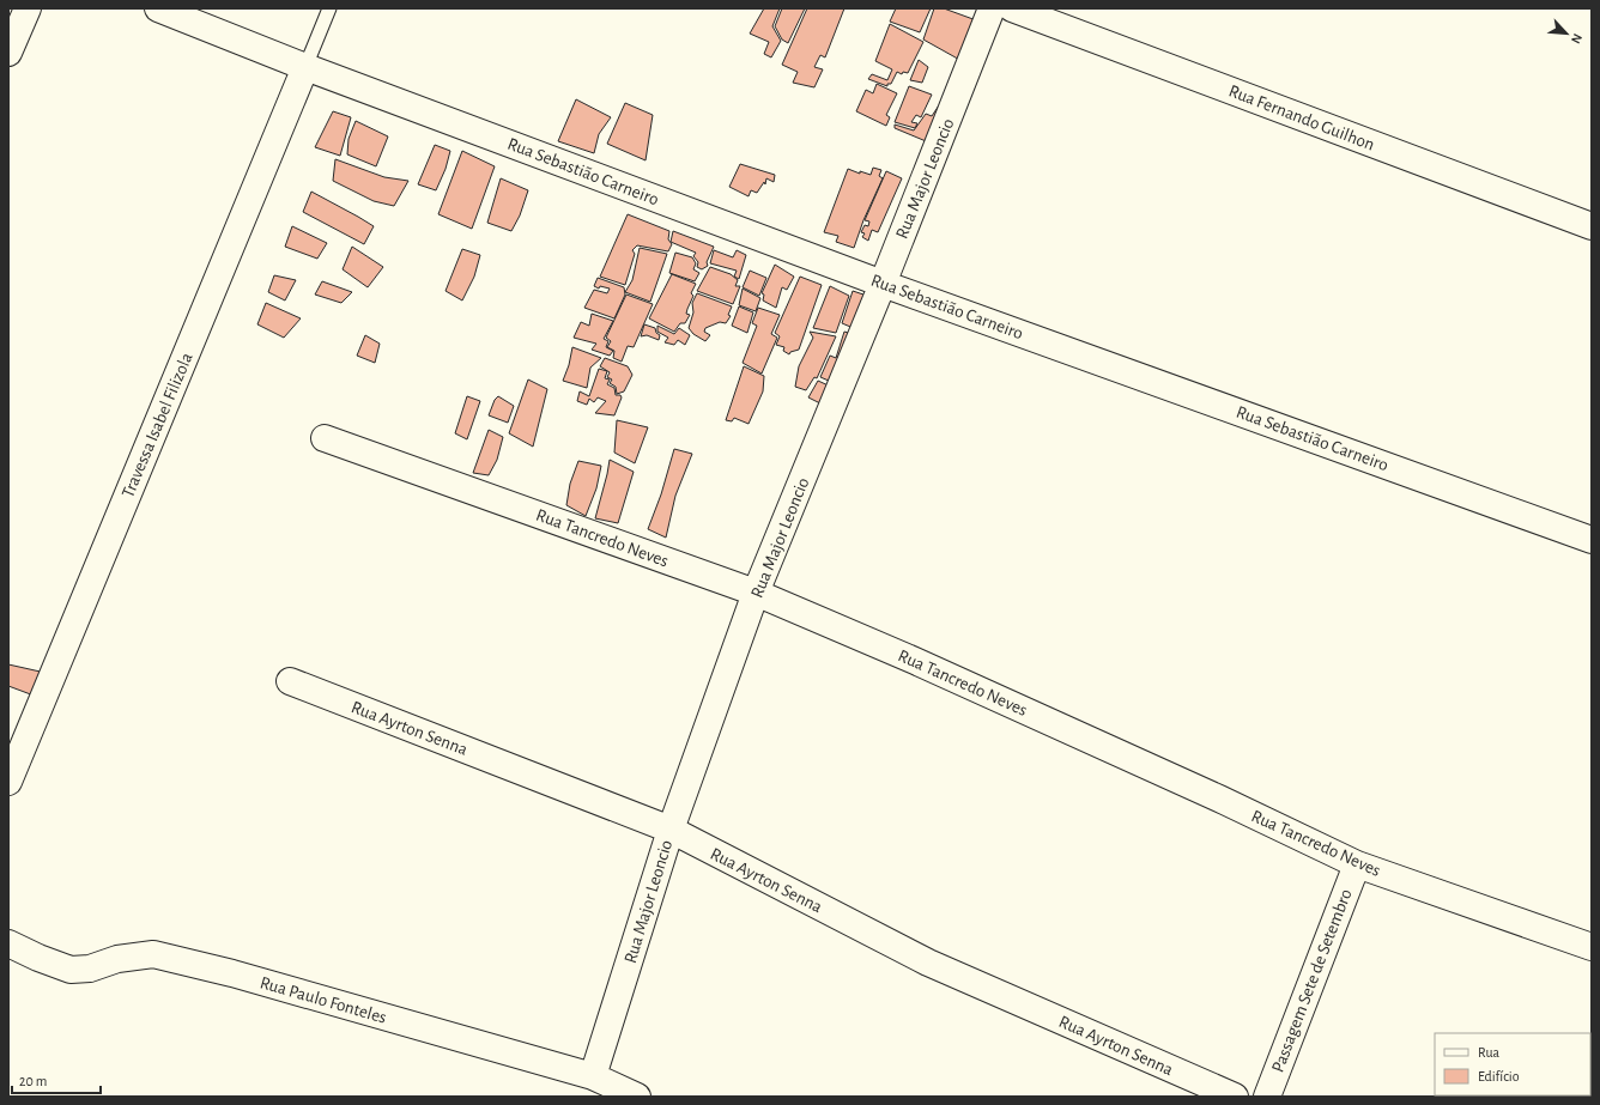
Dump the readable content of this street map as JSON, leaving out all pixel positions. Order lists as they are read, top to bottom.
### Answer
{
  "streets": {
    "street": [
      "Rua Fernando Guilhon",
      "Rua Sebastião Carneiro",
      "Rua Major Leoncio",
      "Travessa Isabel Filizola",
      "Rua Tancredo Neves",
      "Rua Ayrton Senna",
      "Passagem Sete de Setembro",
      "Rua Paulo Fonteles"
    ]
  },
  "crossings": [
    ["Rua Sebastião Carneiro", "Rua Major Leoncio"],
    ["Rua Sebastião Carneiro", "Travessa Isabel Filizola"],
    ["Rua Major Leoncio", "Rua Tancredo Neves"],
    ["Rua Major Leoncio", "Rua Ayrton Senna"],
    ["Rua Major Leoncio", "Rua Paulo Fonteles"],
    ["Rua Tancredo Neves", "Passagem Sete de Setembro"]
  ],
  "legend": ["Rua", "Edifício"],
  "scale_bar": "20 m",
  "north": "bottom right"
}
